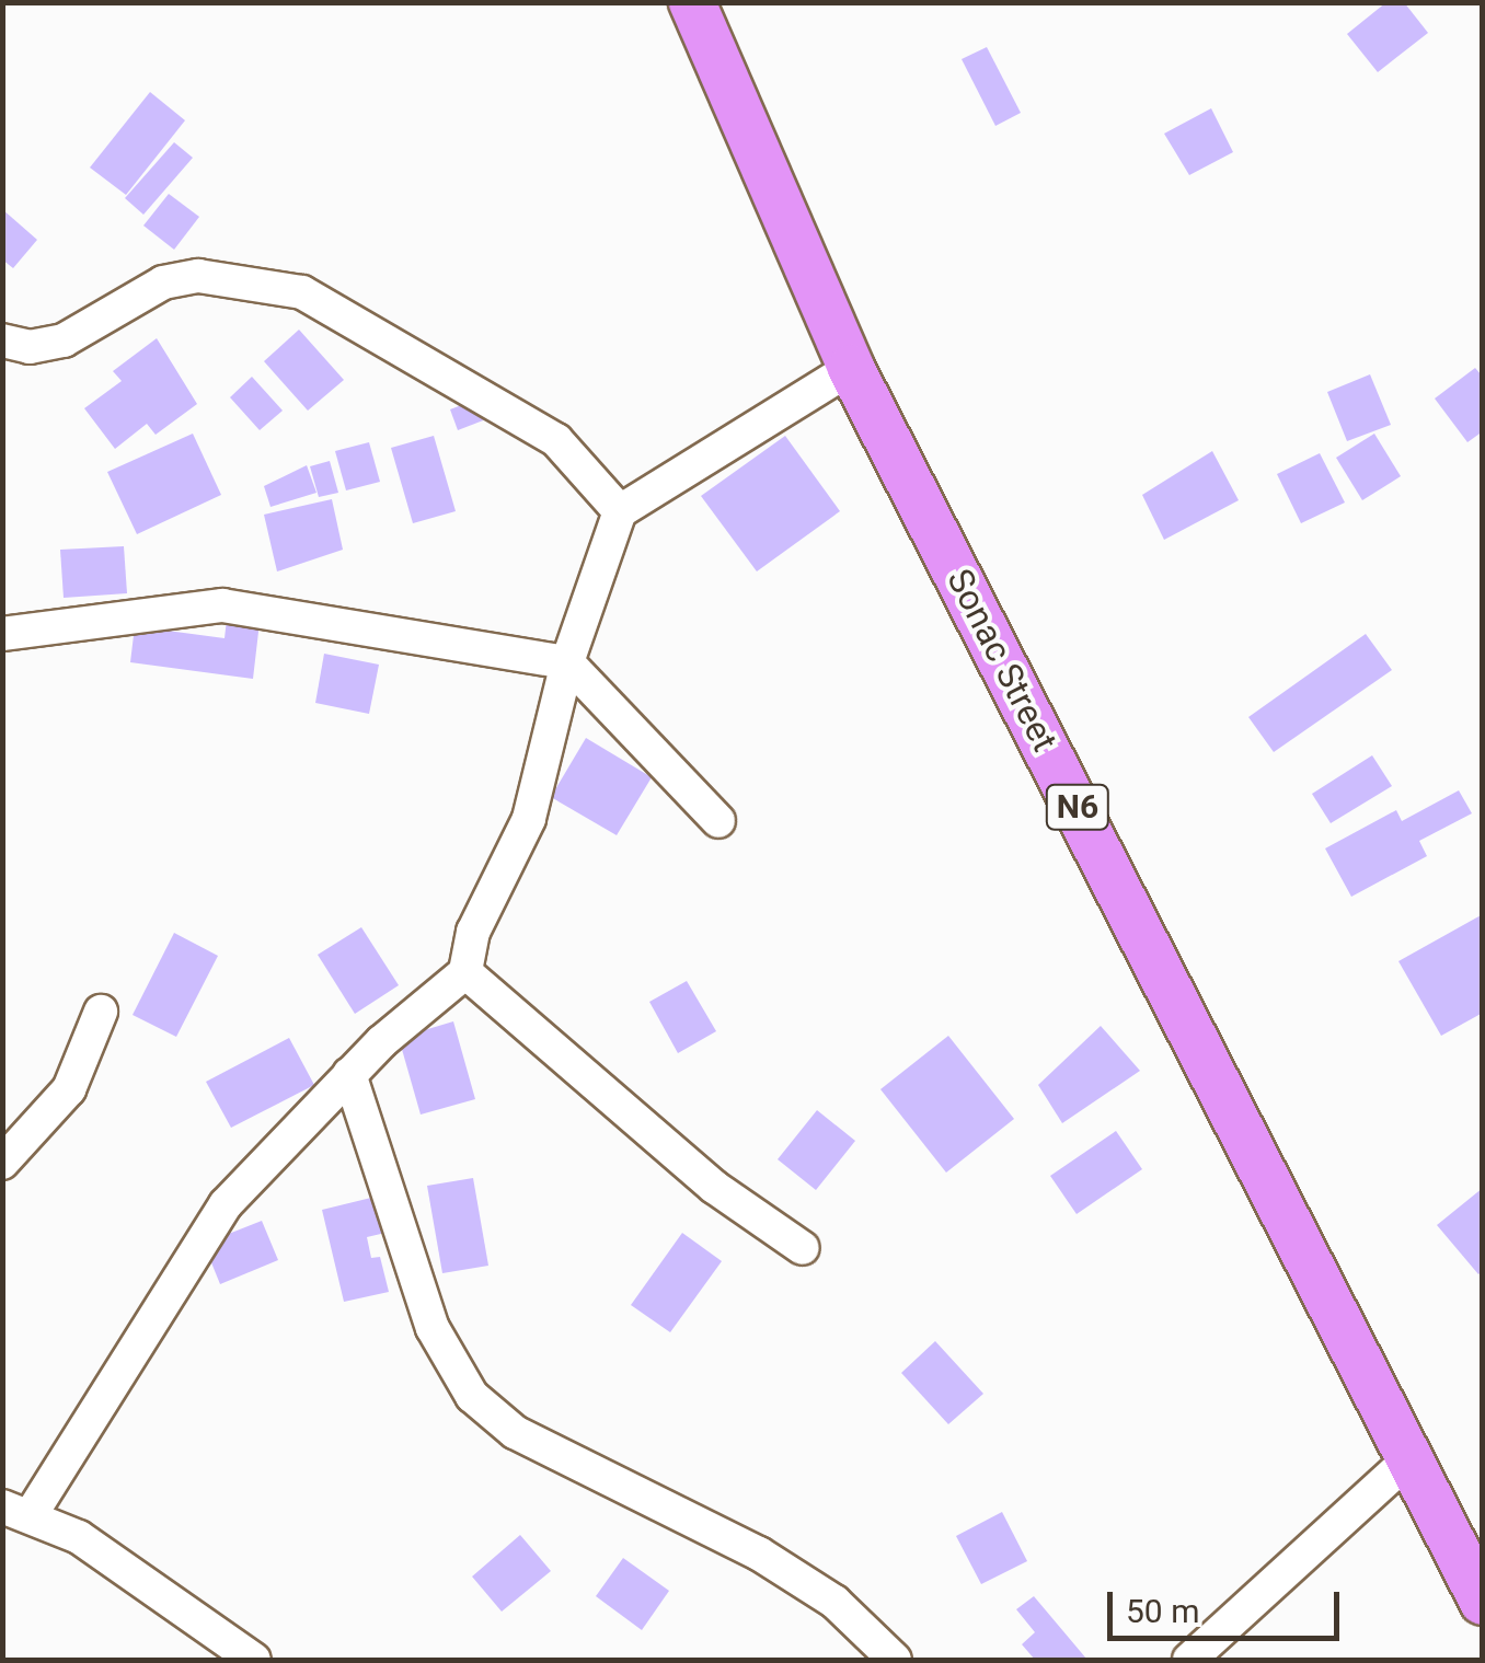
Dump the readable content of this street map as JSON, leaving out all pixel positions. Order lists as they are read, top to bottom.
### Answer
{
  "streets": {
    "highway": ["Sonac Street", "N6"]
  },
  "scale_bar": "50 m"
}
